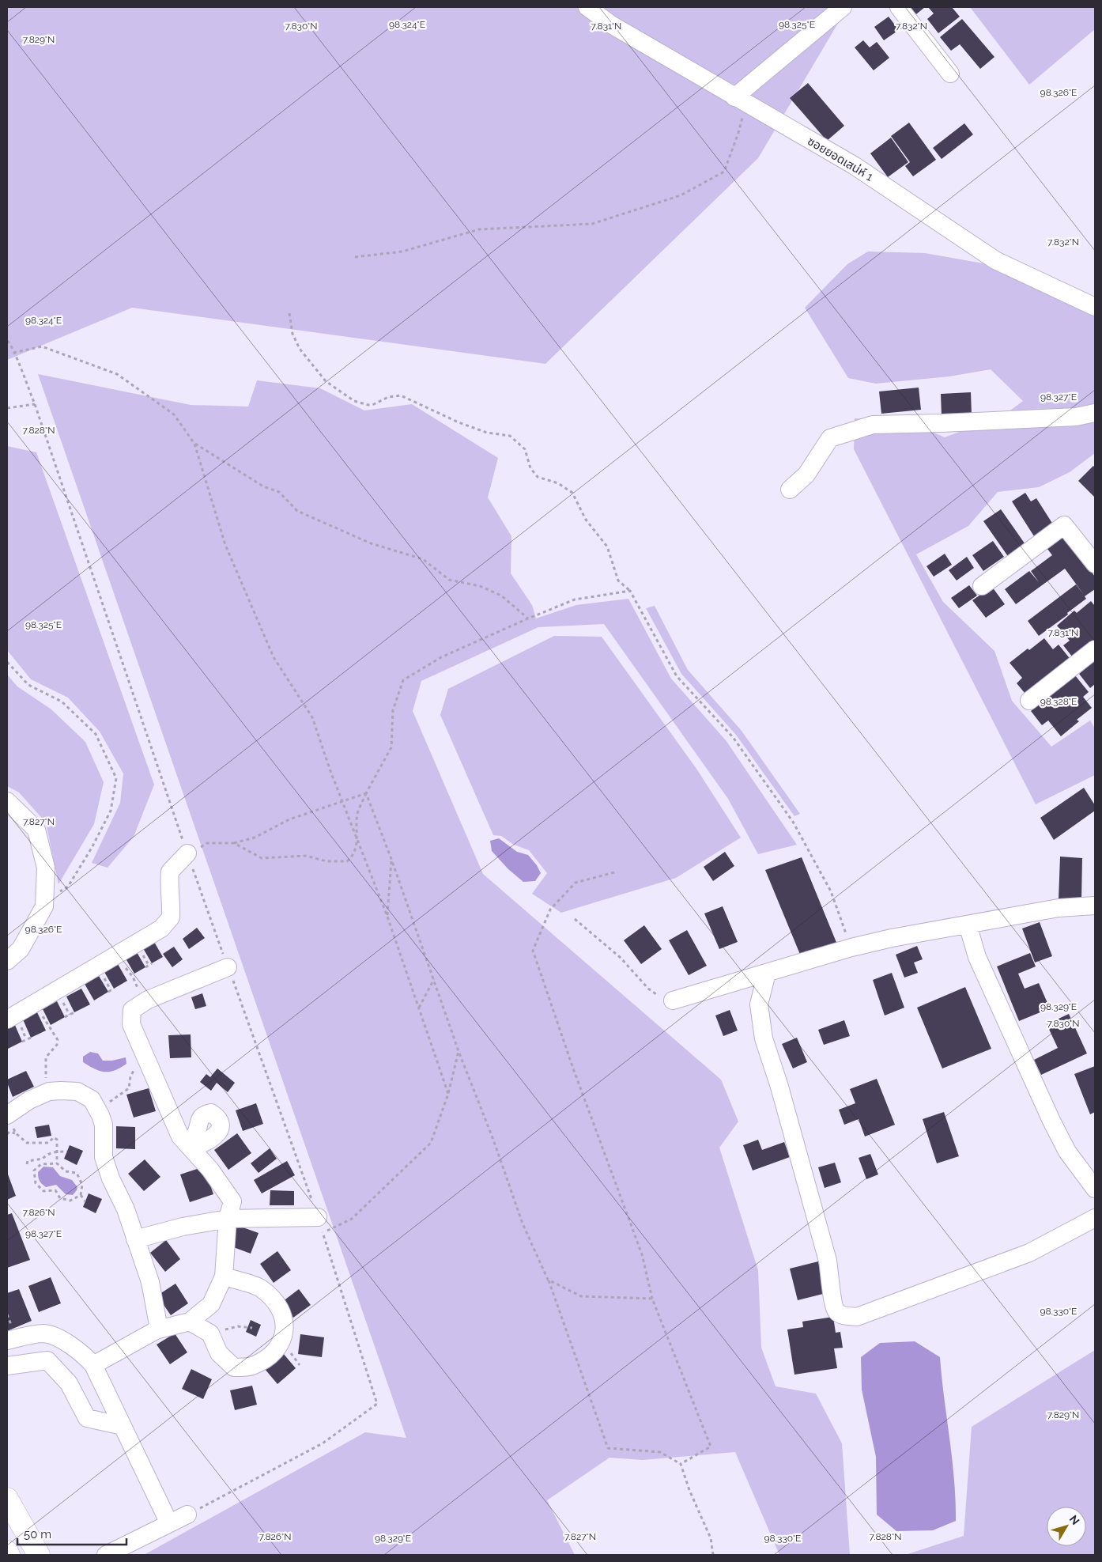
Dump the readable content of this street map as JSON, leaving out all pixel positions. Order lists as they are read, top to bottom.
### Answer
{
  "streets": {
    "street": ["ซอยยอดเสน่ห์ 1"]
  },
  "scale_bar": "50 m",
  "north": "top right",
  "coordinates": [
    "98.324°E",
    "98.325°E",
    "7.831°N",
    "7.830°N",
    "7.832°N",
    "7.829°N",
    "98.326°E",
    "98.327°E",
    "7.828°N",
    "98.328°E",
    "7.827°N",
    "98.329°E",
    "7.826°N",
    "98.330°E"
  ]
}
